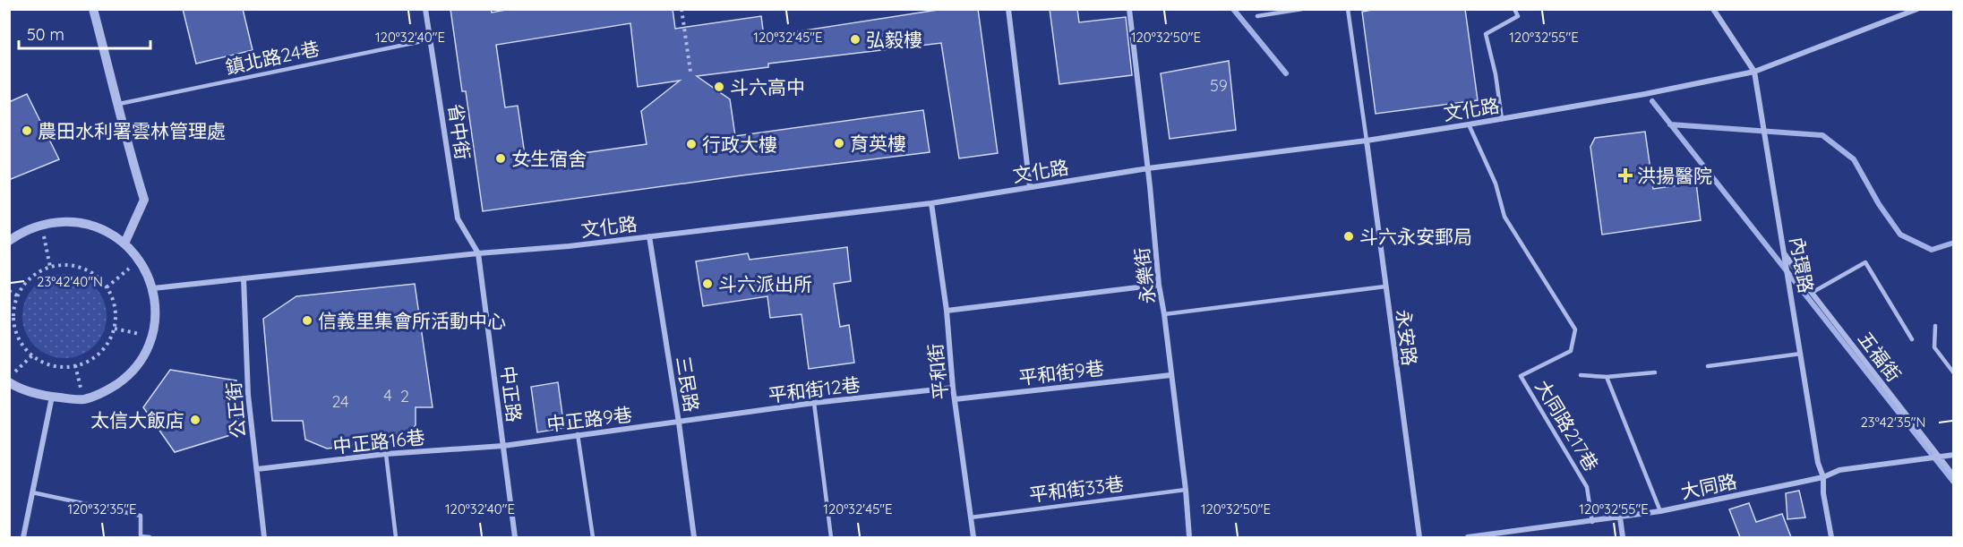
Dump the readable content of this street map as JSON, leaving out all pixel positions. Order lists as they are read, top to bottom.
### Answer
{
  "streets": {
    "street": [
      "文化路",
      "省中街",
      "內環路",
      "永樂街",
      "永安路",
      "五福街",
      "平和街",
      "平和街9巷",
      "三民路",
      "平和街12巷",
      "中正路",
      "公正街",
      "中正路9巷",
      "中正路16巷",
      "大同路"
    ],
    "lane": ["鎮北路24巷", "大同路217巷", "平和街33巷"]
  },
  "crossings": [
    ["鎮北路24巷", "省中街"],
    ["文化路", "省中街"],
    ["文化路", "內環路"],
    ["文化路", "永樂街"],
    ["文化路", "永安路"],
    ["文化路", "平和街"],
    ["文化路", "三民路"],
    ["文化路", "中正路"],
    ["文化路", "公正街"],
    ["文化路", "大同路217巷"],
    ["省中街", "中正路"],
    ["內環路", "五福街"],
    ["內環路", "大同路"],
    ["永樂街", "平和街9巷"],
    ["永樂街", "平和街33巷"],
    ["五福街", "大同路"],
    ["平和街", "平和街9巷"],
    ["平和街", "平和街12巷"],
    ["平和街", "平和街33巷"],
    ["三民路", "平和街12巷"],
    ["三民路", "中正路9巷"],
    ["平和街12巷", "中正路9巷"],
    ["中正路", "中正路9巷"],
    ["中正路", "中正路16巷"],
    ["公正街", "中正路16巷"],
    ["中正路9巷", "中正路16巷"],
    ["大同路217巷", "大同路"]
  ],
  "places": {
    "other": [
      "弘毅樓",
      "斗六高中",
      "農田水利署雲林管理處",
      "育英樓",
      "行政大樓",
      "女生宿舍",
      "斗六永安郵局",
      "斗六派出所",
      "信義里集會所活動中心",
      "太信大飯店"
    ],
    "health": ["洪揚醫院"]
  },
  "house_numbers": [
    "59",
    "4",
    "2",
    "24"
  ],
  "scale_bar": "50 m",
  "coordinates": [
    "120°32'40\"E",
    "120°32'45\"E",
    "120°32'50\"E",
    "120°32'55\"E",
    "23°42'40\"N",
    "23°42'35\"N",
    "120°32'35\"E"
  ]
}
